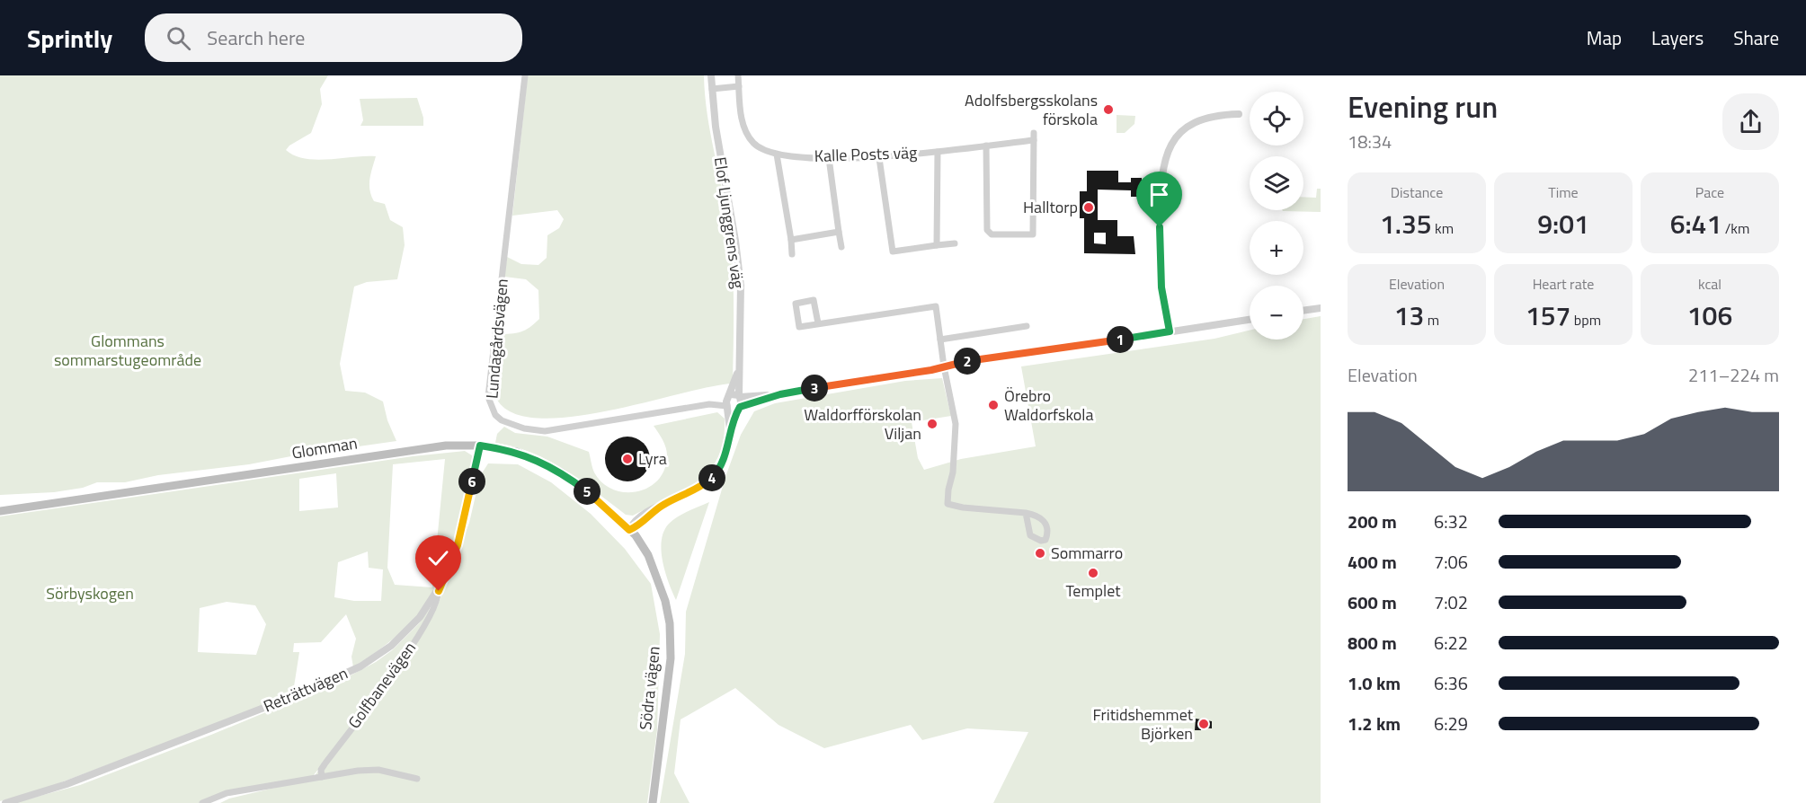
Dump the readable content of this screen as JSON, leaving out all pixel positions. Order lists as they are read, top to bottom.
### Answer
{
  "streets": {
    "main road": ["Glomman", "Södra vägen"],
    "street": [
      "Kalle Posts väg",
      "Elof Ljunggrens väg",
      "Lundagårdsvägen",
      "Golfbanevägen",
      "Reträttvägen"
    ]
  },
  "crossings": [
    ["Elof Ljunggrens väg", "Lundagårdsvägen"],
    ["Glomman", "Södra vägen"],
    ["Glomman", "Reträttvägen"],
    ["Golfbanevägen", "Reträttvägen"]
  ],
  "parks": ["Glommans sommarstugeområde", "Sörbyskogen"],
  "places": [
    "Adolfsbergsskolans förskola",
    "Halltorp",
    "Örebro Waldorfskola",
    "Waldorfförskolan Viljan",
    "Lyra",
    "Sommarro",
    "Templet",
    "Fritidshemmet Björken"
  ],
  "page": {
    "header": "Sprintly",
    "search": "Search here",
    "nav": ["Map", "Layers", "Share"],
    "heading": ["Evening run", "18:34"],
    "map_buttons": ["+", "−"],
    "stats": [
      ["Distance", "1.35 km"],
      ["Time", "9:01"],
      ["Pace", "6:41 /km"],
      ["Elevation", "13 m"],
      ["Heart rate", "157 bpm"],
      ["kcal", "106"]
    ],
    "pins": [
      "1",
      "2",
      "3",
      "4",
      "6",
      "5"
    ],
    "chart": ["Elevation", "211–224 m"],
    "list": [
      {
        "name": "200 m",
        "note": "6:32"
      },
      {
        "name": "400 m",
        "note": "7:06"
      },
      {
        "name": "600 m",
        "note": "7:02"
      },
      {
        "name": "800 m",
        "note": "6:22"
      },
      {
        "name": "1.0 km",
        "note": "6:36"
      },
      {
        "name": "1.2 km",
        "note": "6:29"
      }
    ]
  }
}
